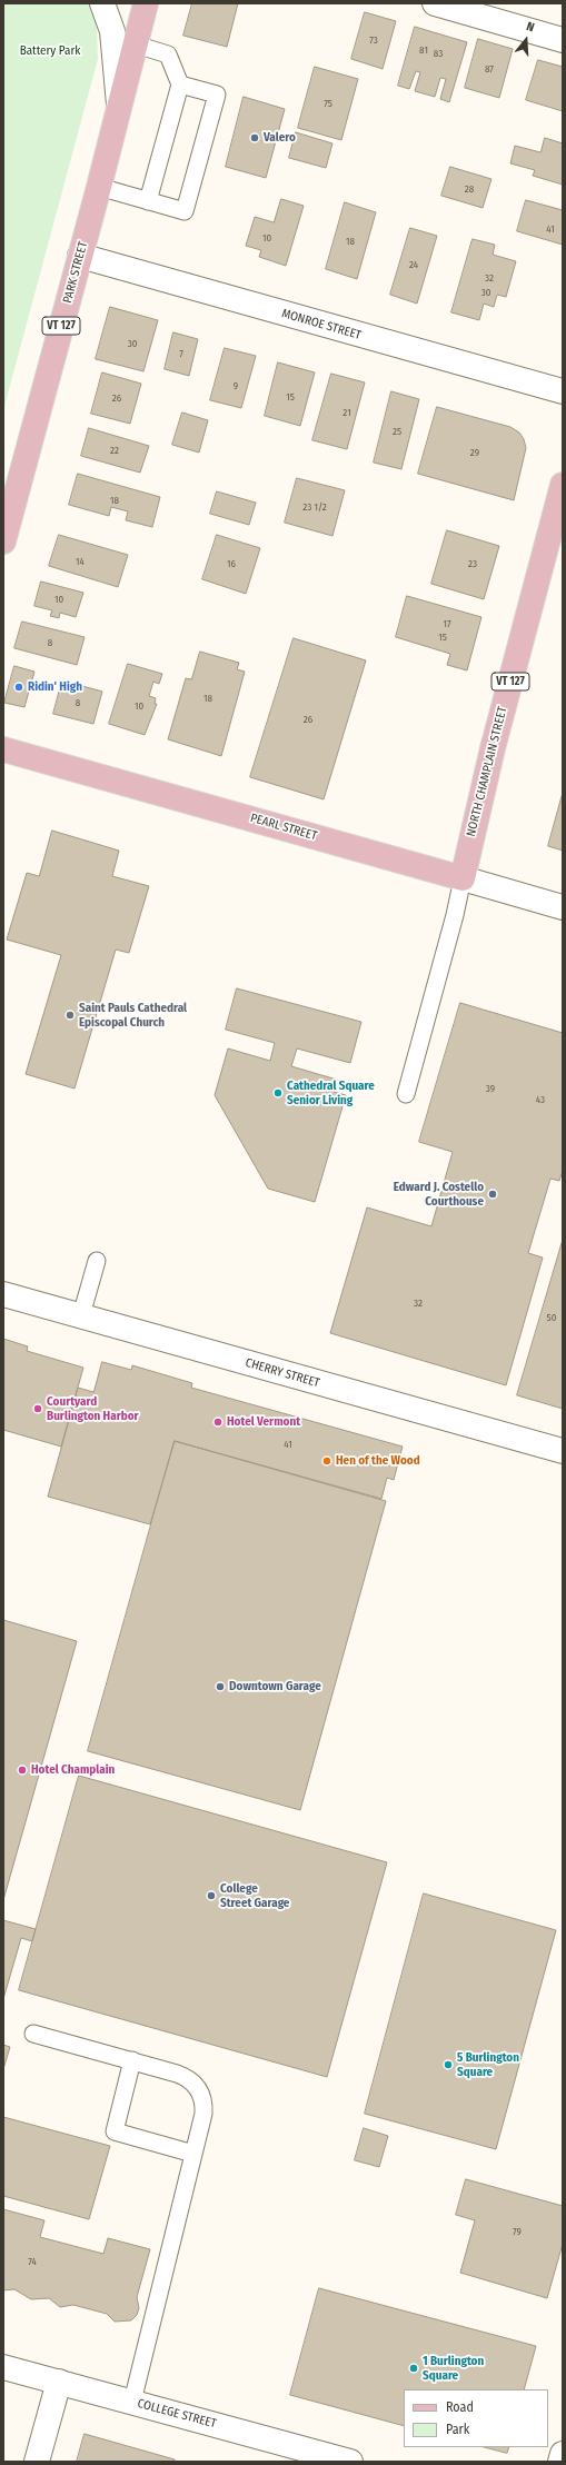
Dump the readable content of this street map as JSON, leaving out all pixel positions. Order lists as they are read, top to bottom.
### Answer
{
  "streets": {
    "main road": [
      "PARK STREET",
      "VT 127",
      "NORTH CHAMPLAIN STREET",
      "PEARL STREET"
    ],
    "street": ["MONROE STREET", "CHERRY STREET", "COLLEGE STREET"]
  },
  "crossings": [
    ["PARK STREET", "MONROE STREET"],
    ["NORTH CHAMPLAIN STREET", "PEARL STREET"]
  ],
  "parks": ["Battery Park"],
  "places": [
    "Valero",
    "Ridin' High",
    "Saint Pauls Cathedral Episcopal Church",
    "Cathedral Square Senior Living",
    "Edward J. Costello Courthouse",
    "Courtyard Burlington Harbor",
    "Hotel Vermont",
    "Hen of the Wood",
    "Downtown Garage",
    "Hotel Champlain",
    "College Street Garage",
    "5 Burlington Square",
    "1 Burlington Square"
  ],
  "house_numbers": [
    "73",
    "81",
    "83",
    "87",
    "75",
    "28",
    "41",
    "10",
    "18",
    "24",
    "32",
    "30",
    "30",
    "7",
    "9",
    "15",
    "26",
    "21",
    "25",
    "22",
    "29",
    "18",
    "23 1/2",
    "14",
    "16",
    "23",
    "10",
    "17",
    "15",
    "8",
    "18",
    "8",
    "10",
    "26",
    "39",
    "43",
    "32",
    "50",
    "41",
    "79",
    "74"
  ],
  "legend": ["Road", "Park"],
  "north": "top"
}
